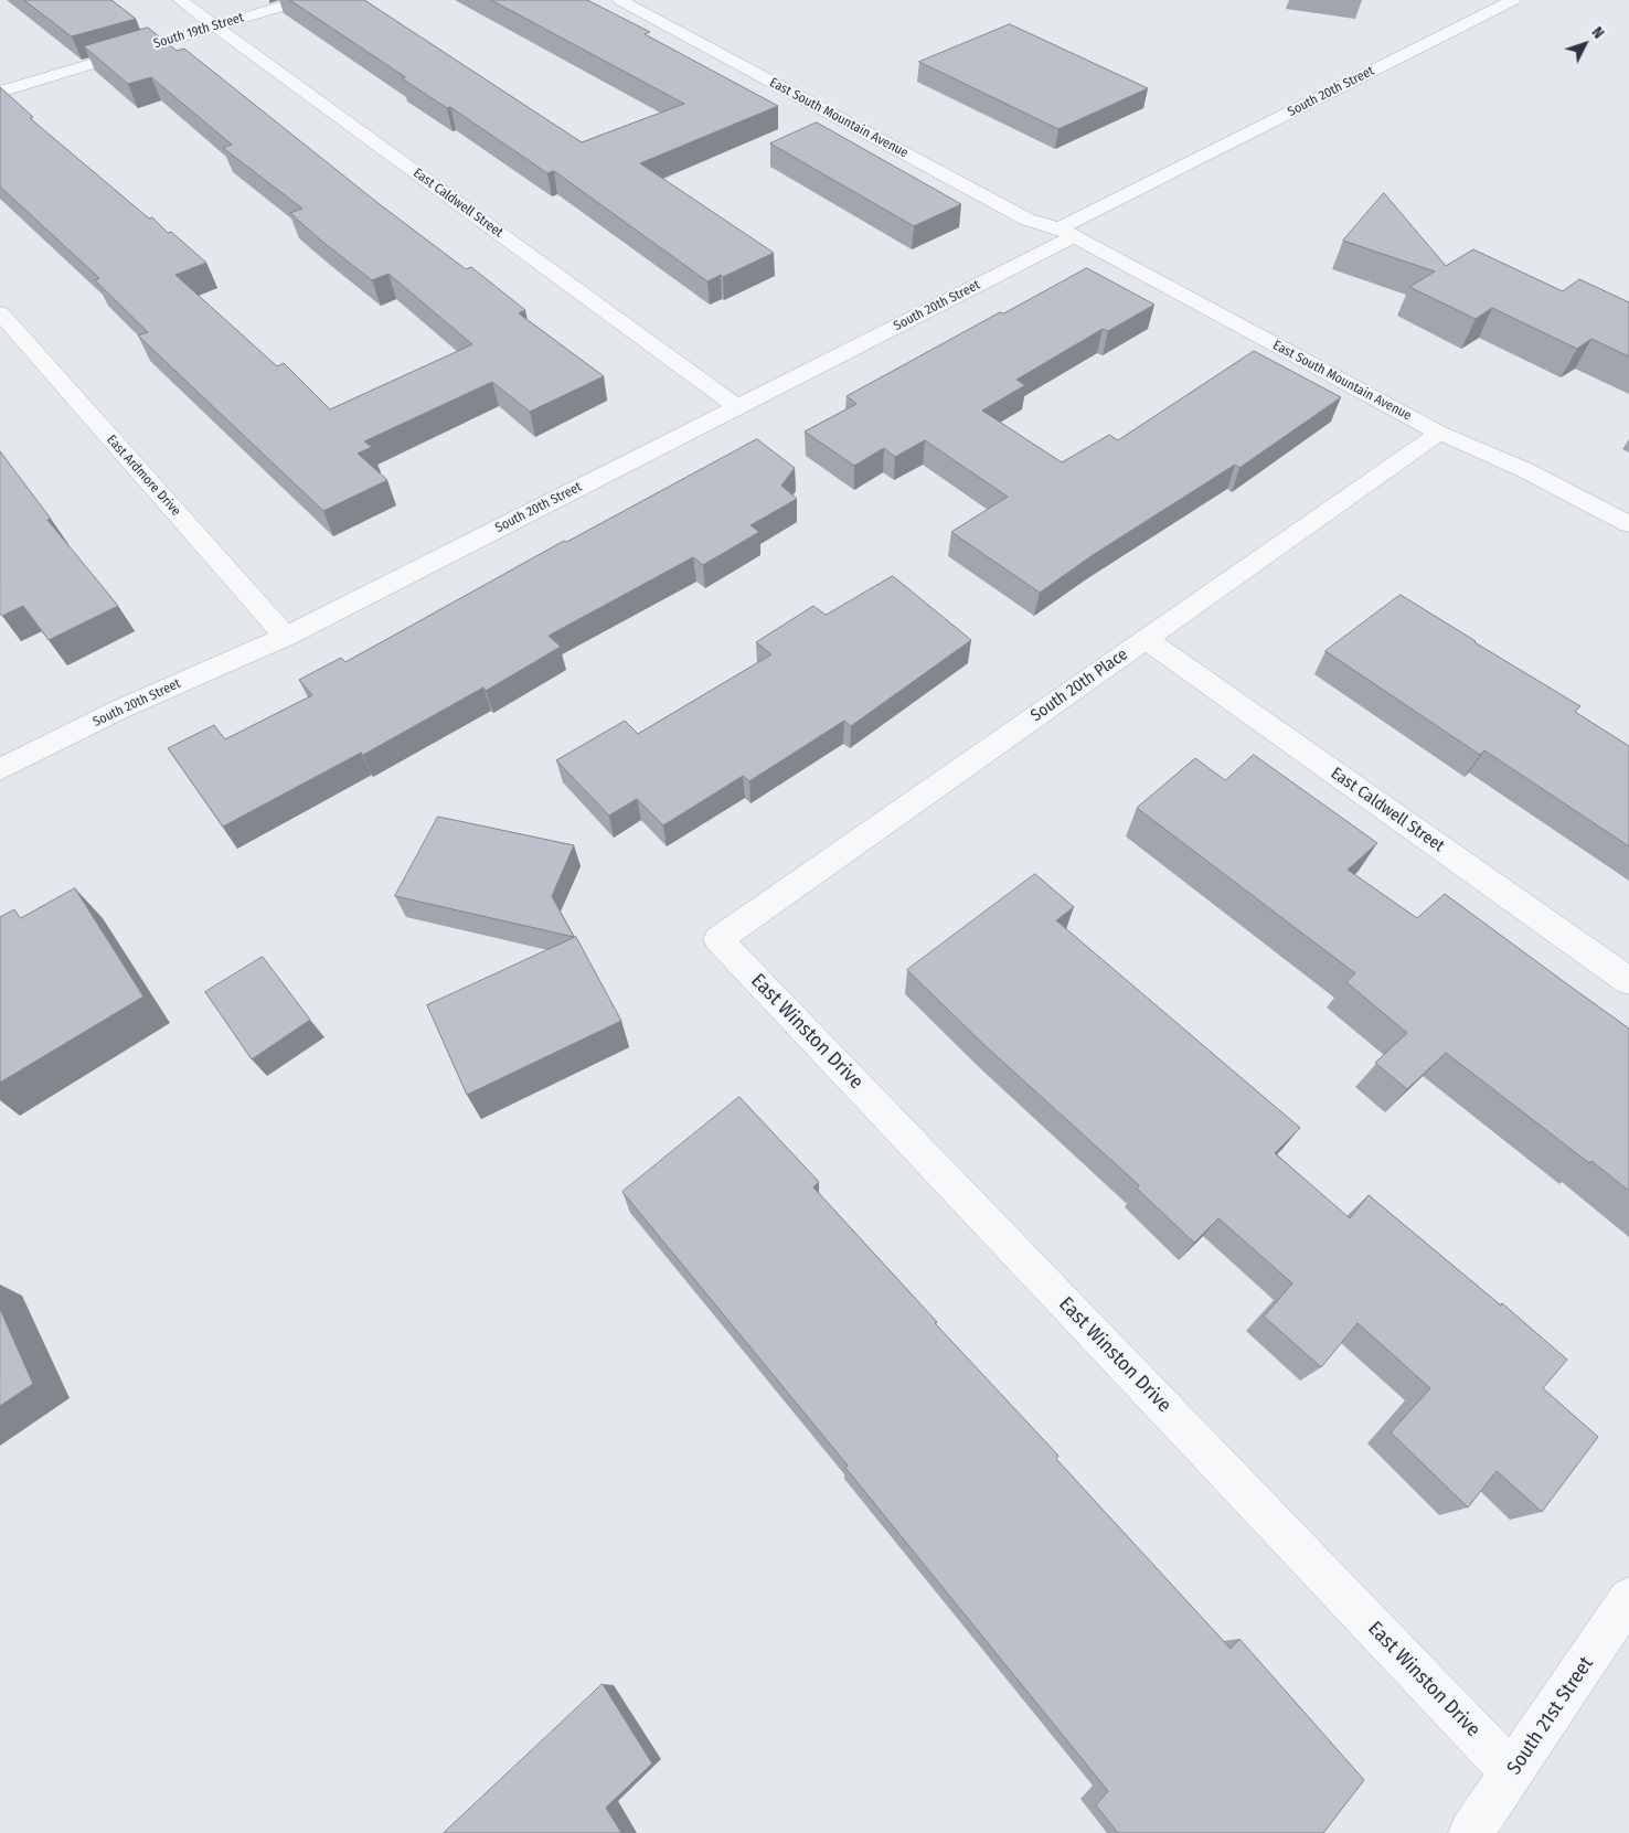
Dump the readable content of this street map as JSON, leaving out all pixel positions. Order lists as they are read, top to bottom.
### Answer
{
  "streets": {
    "street": [
      "South 19th Street",
      "South 20th Street",
      "East South Mountain Avenue",
      "East Caldwell Street",
      "East Ardmore Drive",
      "South 20th Place",
      "East Winston Drive",
      "South 21st Street"
    ]
  },
  "crossings": [
    ["South 19th Street", "East Caldwell Street"],
    ["South 20th Street", "East South Mountain Avenue"],
    ["South 20th Street", "East Caldwell Street"],
    ["South 20th Street", "East Ardmore Drive"],
    ["East South Mountain Avenue", "South 20th Place"],
    ["East Caldwell Street", "South 20th Place"],
    ["South 20th Place", "East Winston Drive"],
    ["East Winston Drive", "South 21st Street"]
  ],
  "north": "top right"
}
